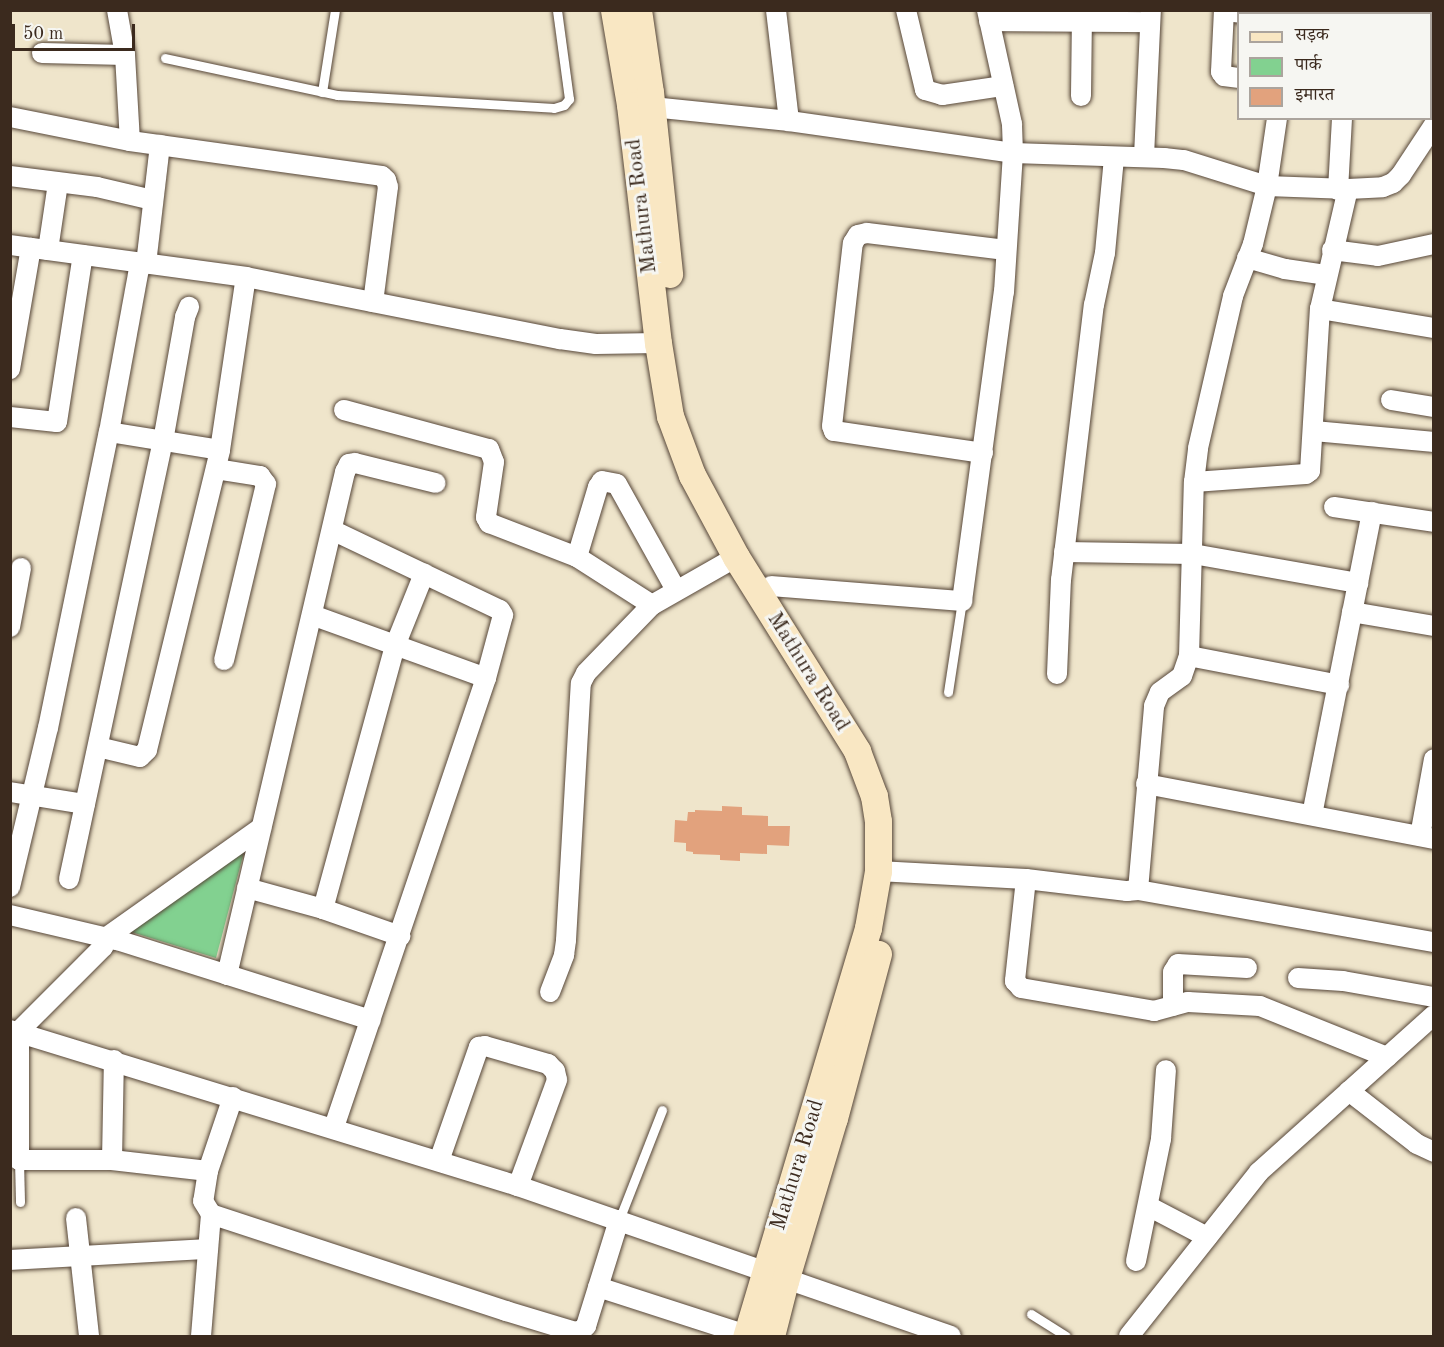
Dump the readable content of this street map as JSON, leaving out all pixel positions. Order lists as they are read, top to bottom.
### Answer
{
  "streets": {
    "main road": ["Mathura Road"]
  },
  "legend": ["सड़क", "पार्क", "इमारत"],
  "scale_bar": "50 m"
}
